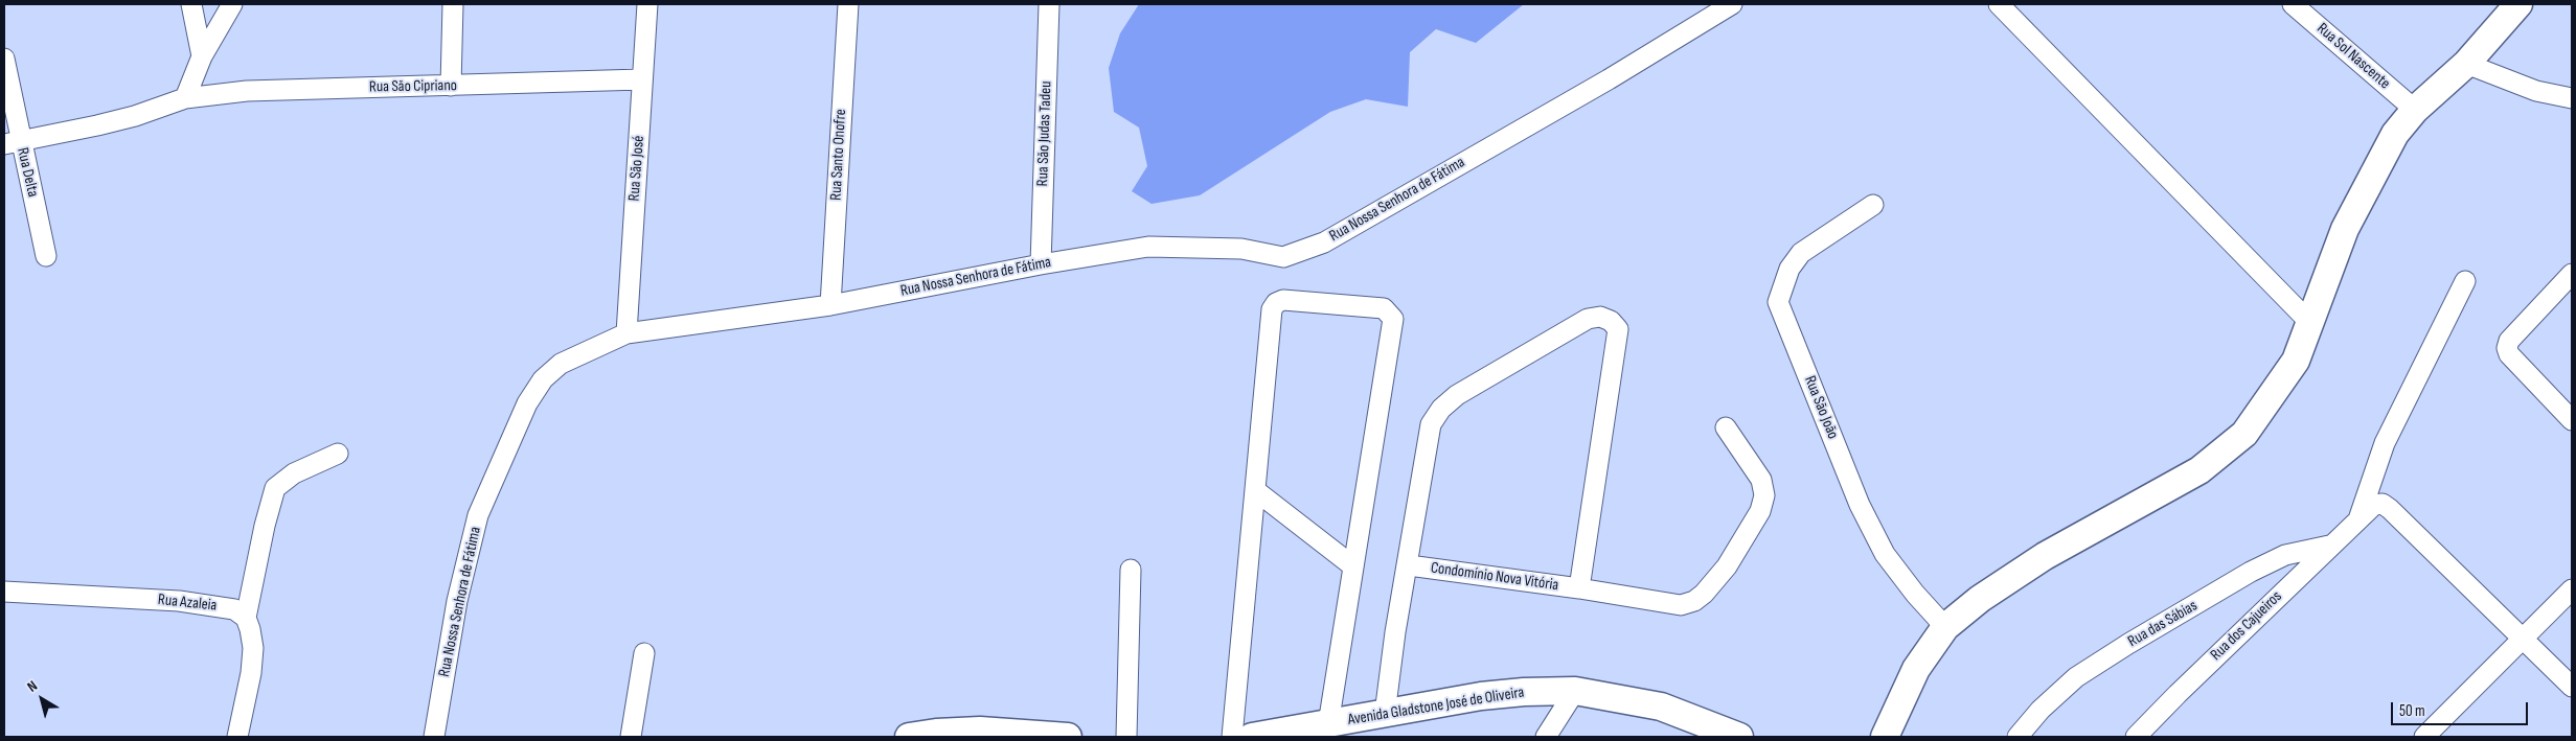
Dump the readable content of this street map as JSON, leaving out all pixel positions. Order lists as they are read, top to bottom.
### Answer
{
  "streets": {
    "street": [
      "Rua Sol Nascente",
      "Rua São Cipriano",
      "Rua São Judas Tadeu",
      "Rua Santo Onofre",
      "Rua São José",
      "Rua Delta",
      "Rua Nossa Senhora de Fátima",
      "Rua São João",
      "Condomínio Nova Vitória",
      "Rua Azaleia",
      "Rua das Sábias",
      "Rua dos Cajueiros",
      "Avenida Gladstone José de Oliveira"
    ]
  },
  "crossings": [
    ["Rua São Cipriano", "Rua São José"],
    ["Rua São Cipriano", "Rua Delta"],
    ["Rua São Judas Tadeu", "Rua Nossa Senhora de Fátima"],
    ["Rua Santo Onofre", "Rua Nossa Senhora de Fátima"],
    ["Rua São José", "Rua Nossa Senhora de Fátima"],
    ["Rua das Sábias", "Rua dos Cajueiros"]
  ],
  "scale_bar": "50 m",
  "north": "top left"
}
